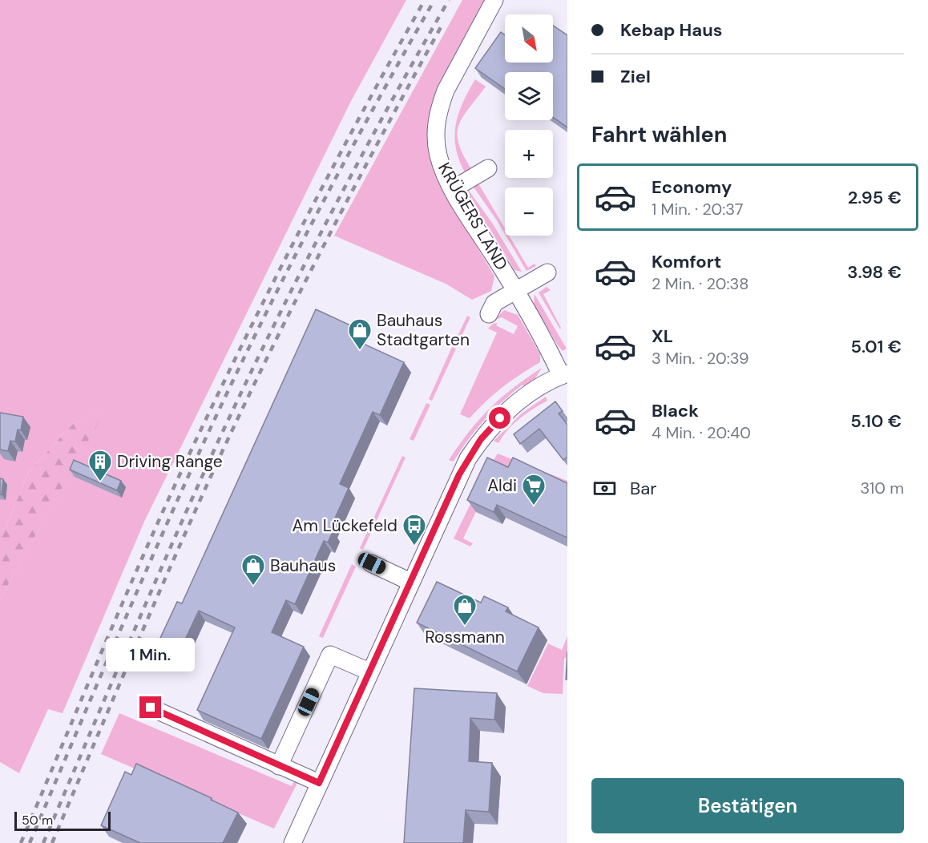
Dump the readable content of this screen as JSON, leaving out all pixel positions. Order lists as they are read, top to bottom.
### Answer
{
  "streets": {
    "street": ["KRÜGERS LAND"]
  },
  "places": {
    "shop": ["Bauhaus Stadtgarten", "Bauhaus", "Rossmann"],
    "building": ["Driving Range"],
    "supermarket": ["Aldi"],
    "bus stop": ["Am Lückefeld"]
  },
  "scale_bar": "50 m",
  "north": "bottom right",
  "page": {
    "banner": ["Kebap Haus", "Ziel"],
    "map_buttons": ["+", "−"],
    "heading": "Fahrt wählen",
    "list": [
      {
        "name": "Economy",
        "note": "1 Min. · 20:37",
        "value": "2.95 €"
      },
      {
        "name": "Komfort",
        "note": "2 Min. · 20:38",
        "value": "3.98 €"
      },
      {
        "name": "XL",
        "note": "3 Min. · 20:39",
        "value": "5.01 €"
      },
      {
        "name": "Black",
        "note": "4 Min. · 20:40",
        "value": "5.10 €"
      }
    ],
    "pay": ["Bar", "310 m"],
    "bubble": "1 Min.",
    "buttons": "Bestätigen",
    "scale": "50 m"
  }
}
